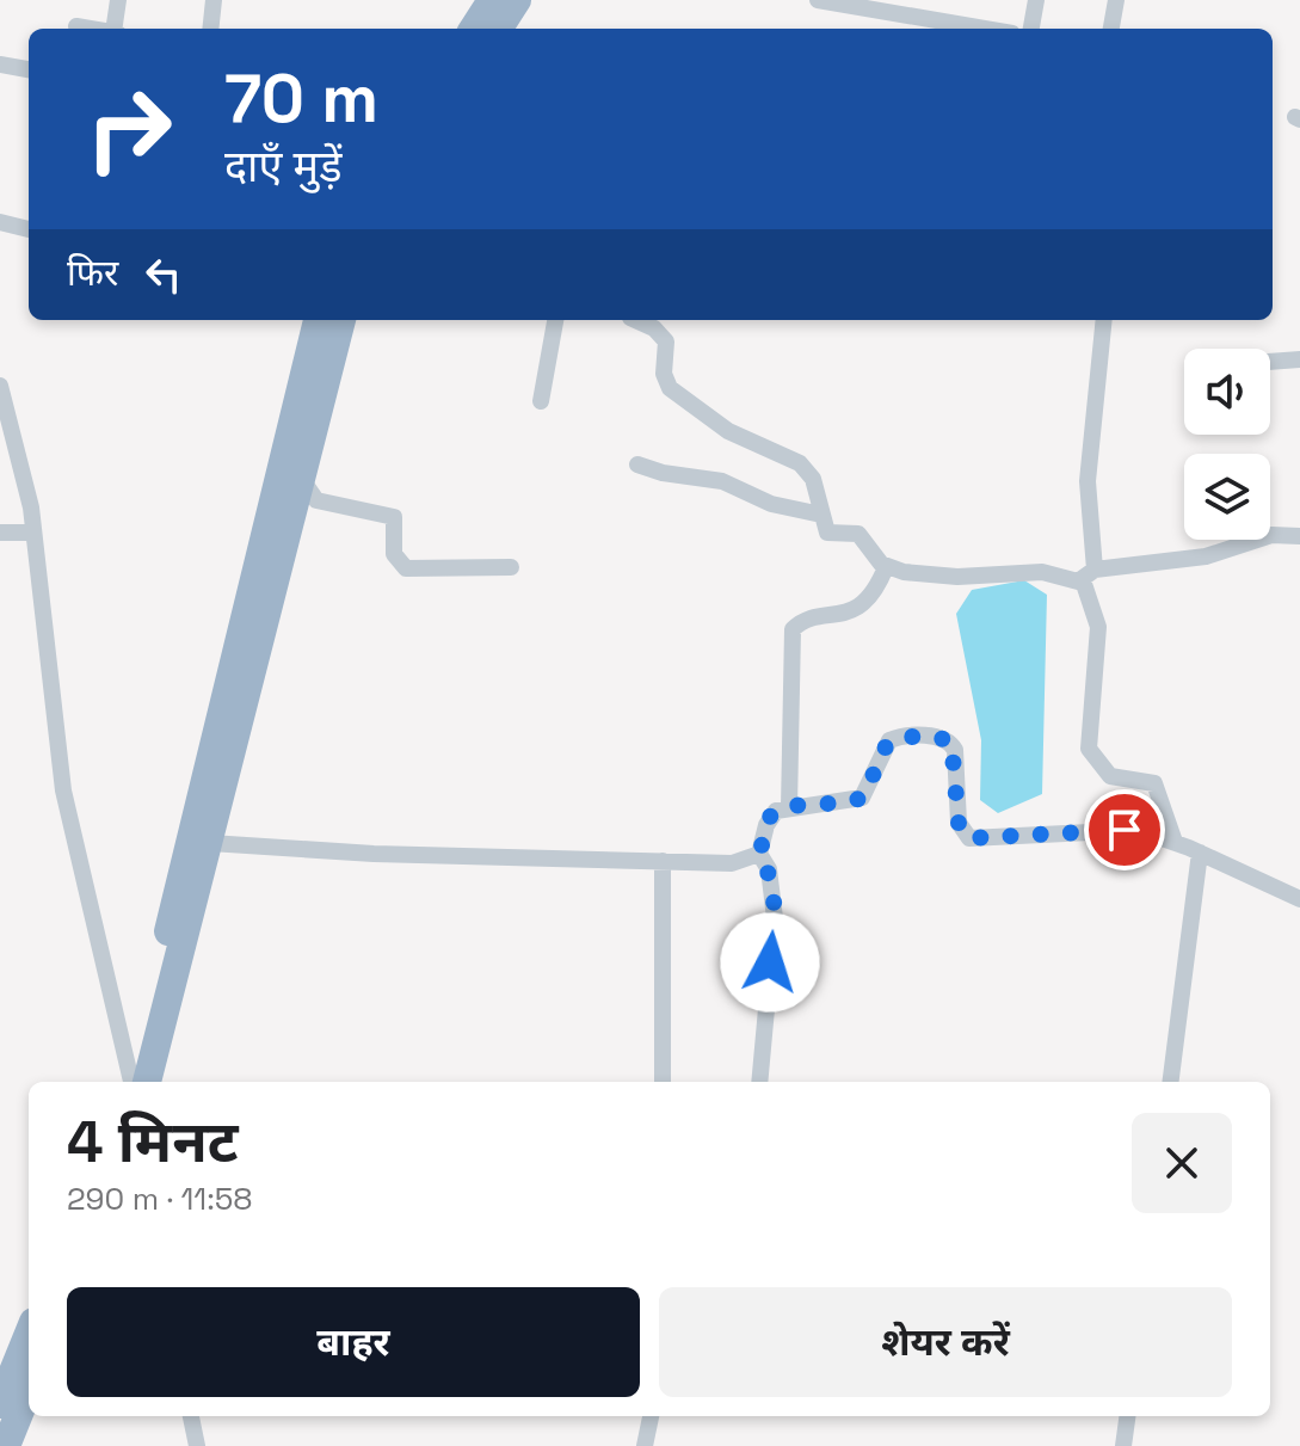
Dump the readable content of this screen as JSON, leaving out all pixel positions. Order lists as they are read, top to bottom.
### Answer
{
  "page": {
    "turn": ["70 m", "दाएँ मुड़ें"],
    "then": "फिर",
    "heading": ["4 मिनट", "290 m · 11:58"],
    "buttons": ["बाहर", "शेयर करें"]
  }
}
